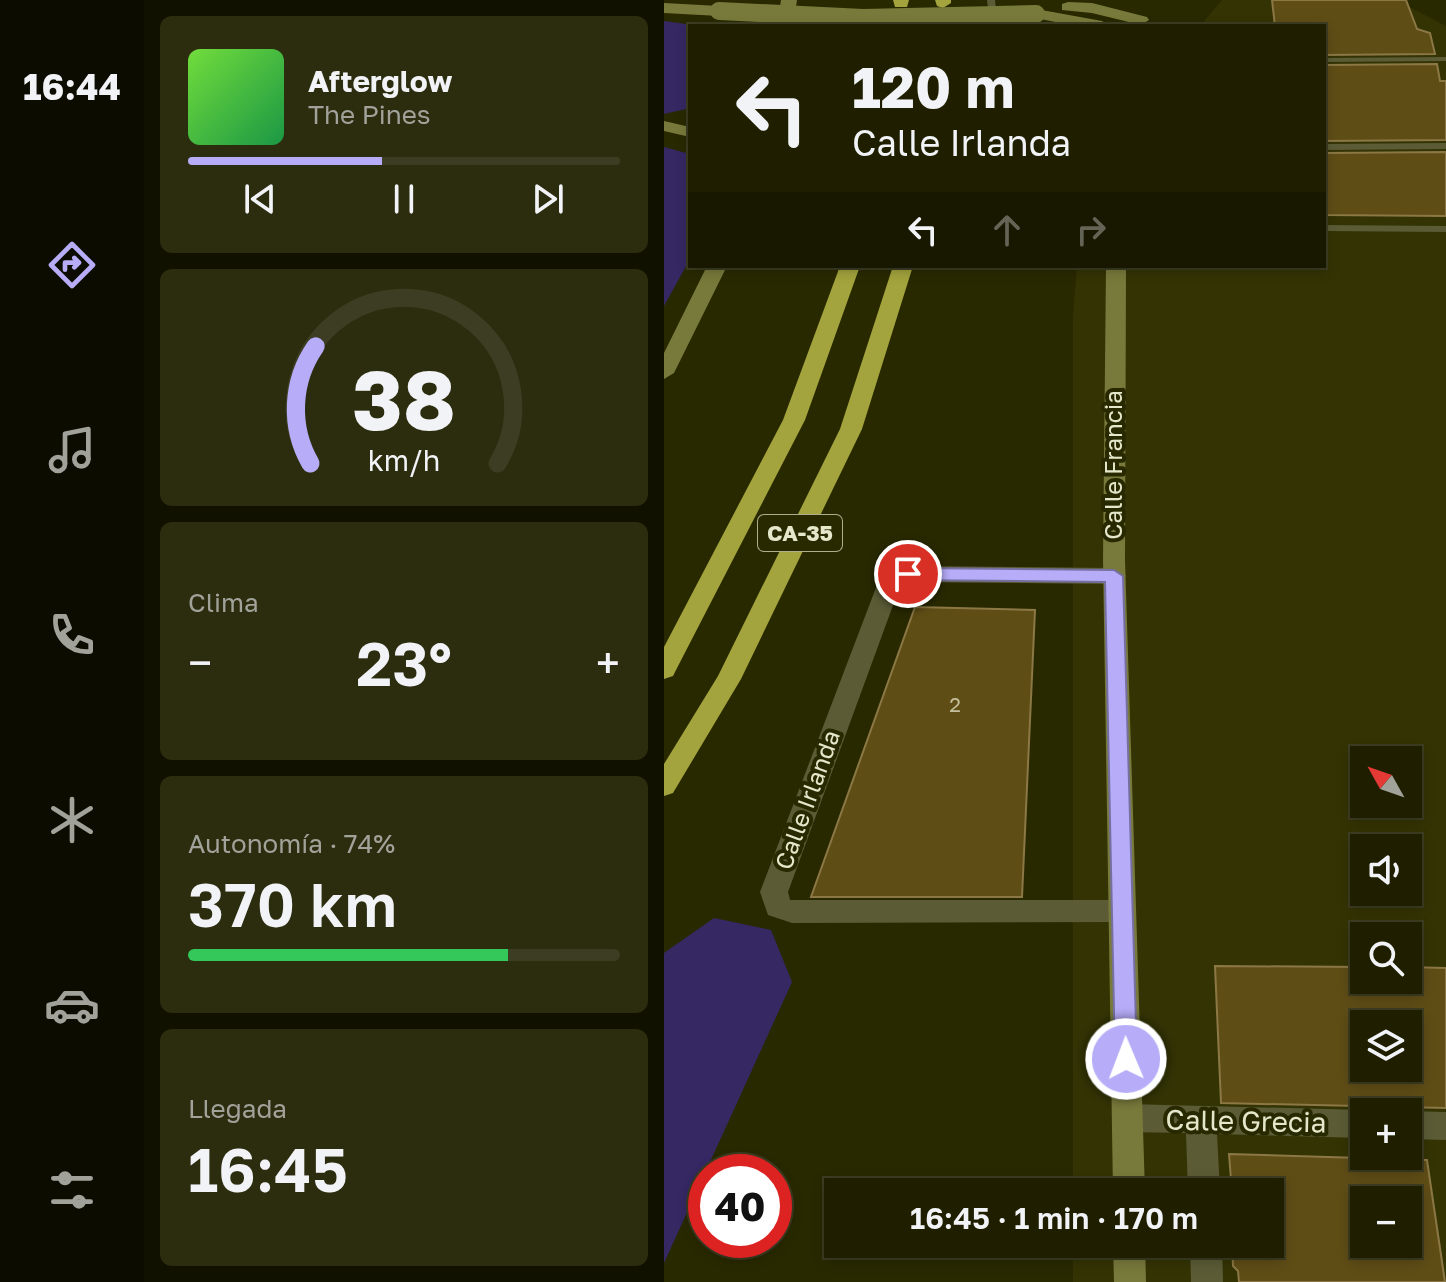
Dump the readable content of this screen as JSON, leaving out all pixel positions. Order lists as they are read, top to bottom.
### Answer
{
  "streets": {
    "highway": ["CA-35"],
    "street": ["Calle Francia", "Calle Irlanda", "Calle Grecia"]
  },
  "crossings": [
    ["Calle Francia", "Calle Irlanda"],
    ["Calle Francia", "Calle Grecia"]
  ],
  "house_numbers": ["2"],
  "north": "top left",
  "page": {
    "tabs": "16:44",
    "turn": ["120 m", "Calle Irlanda"],
    "song": ["Afterglow", "The Pines"],
    "tile": [
      "Clima",
      ["Autonomía · 74%", "370 km"],
      ["Llegada", "16:45"]
    ],
    "heat": ["−", "23°", "+"],
    "map_buttons": ["+", "−"],
    "limit": "40",
    "trip": "16:45 · 1 min · 170 m",
    "gauge": ["38", "km/h"]
  }
}
